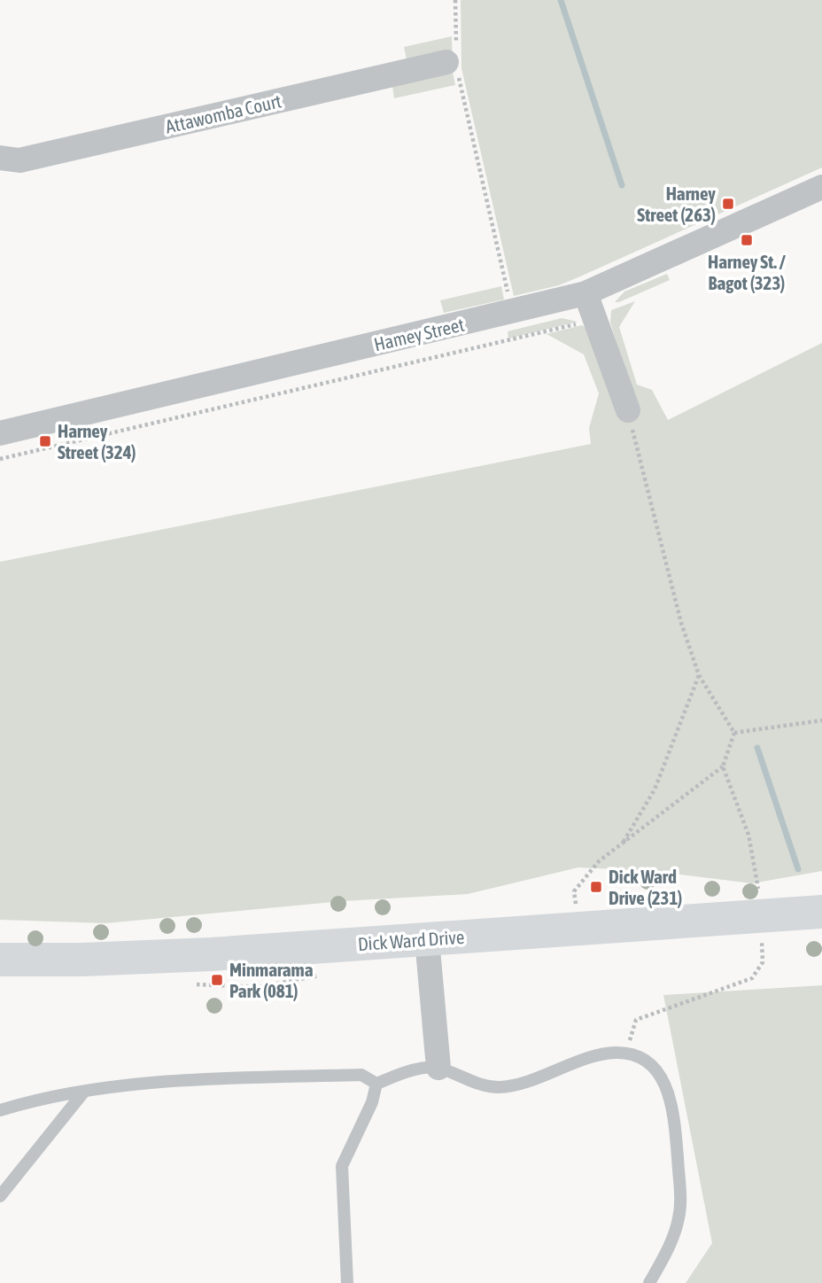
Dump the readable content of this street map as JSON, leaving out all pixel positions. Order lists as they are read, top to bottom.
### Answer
{
  "streets": {
    "street": ["Attawomba Court", "Hamey Street", "Dick Ward Drive"]
  },
  "places": {
    "transit": [
      "Harney Street (263)",
      "Harney St. / Bagot (323)",
      "Harney Street (324)",
      "Dick Ward Drive (231)",
      "Minmarama Park (081)"
    ]
  }
}
